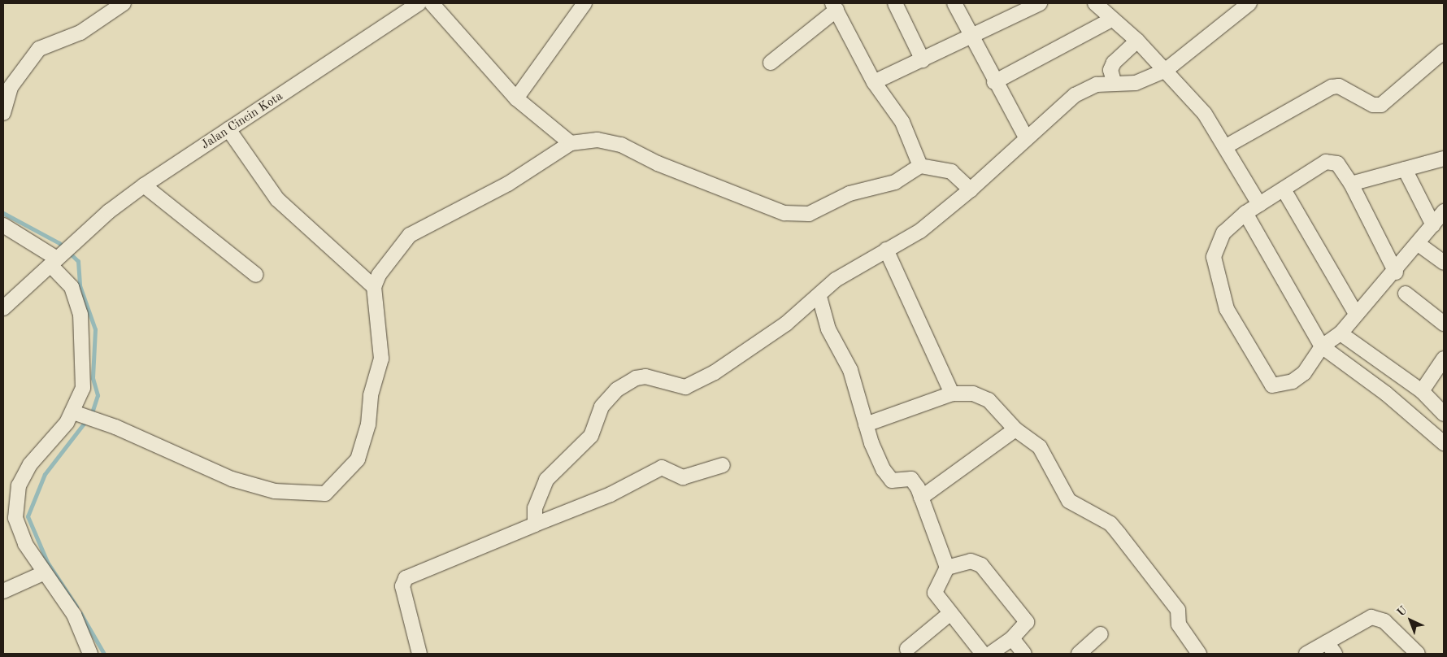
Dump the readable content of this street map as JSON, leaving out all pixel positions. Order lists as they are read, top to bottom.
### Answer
{
  "streets": {
    "street": ["Jalan Cincin Kota"]
  },
  "north": "top left"
}
